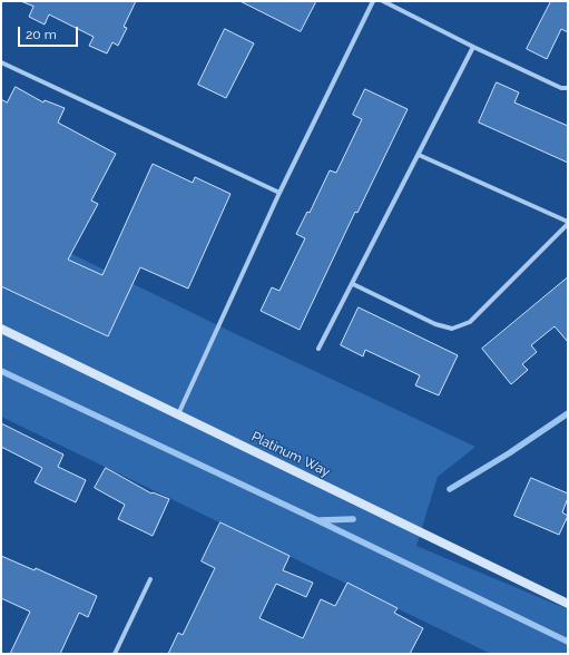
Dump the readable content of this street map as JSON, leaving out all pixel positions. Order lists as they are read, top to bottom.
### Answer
{
  "streets": {
    "street": ["Platinum Way"]
  },
  "scale_bar": "20 m"
}
